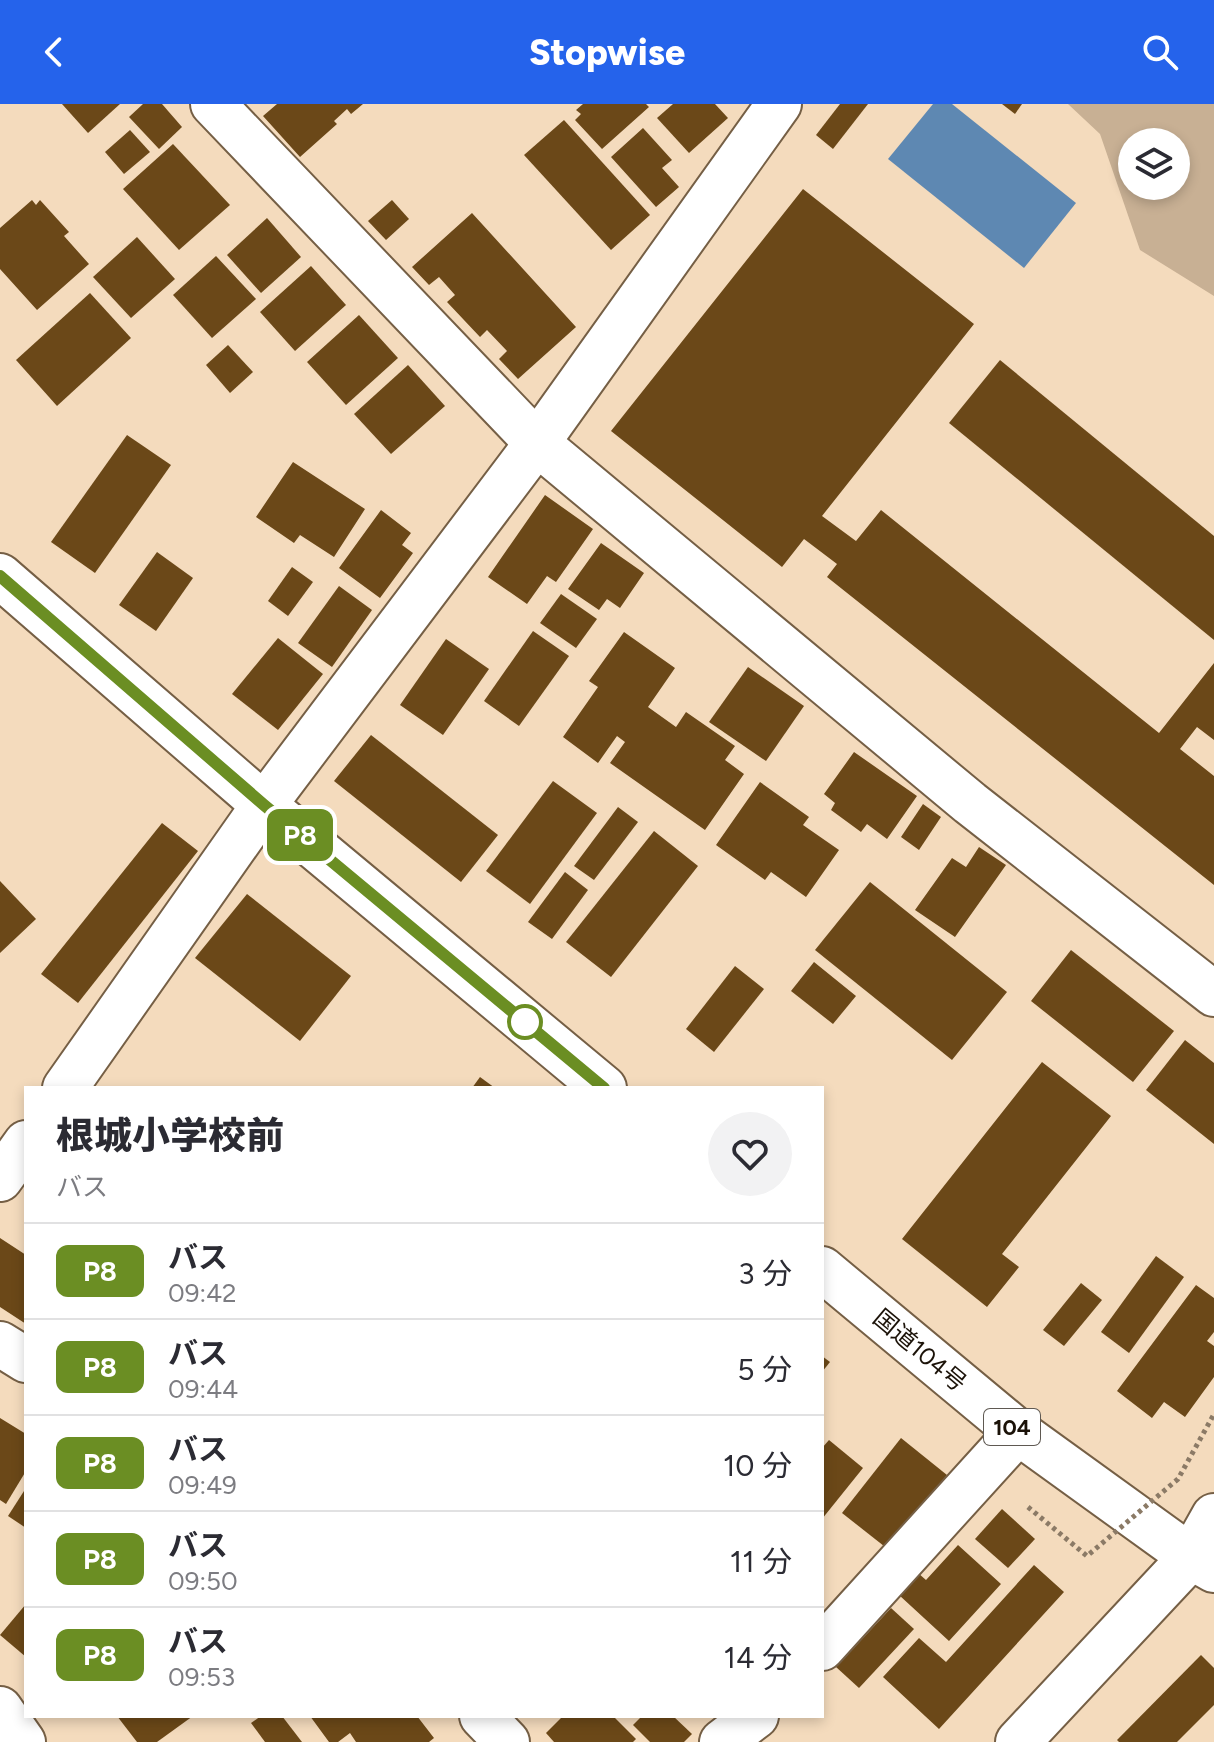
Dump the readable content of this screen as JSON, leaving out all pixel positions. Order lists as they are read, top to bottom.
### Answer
{
  "streets": {
    "main road": ["国道104号", "104"]
  },
  "lines": ["bus line P8"],
  "page": {
    "header": "Stopwise",
    "on_map": "P8",
    "heading": ["根城小学校前", "バス"],
    "list": [
      {
        "mark": "P8",
        "name": "バス",
        "note": "09:42",
        "value": "3 分"
      },
      {
        "mark": "P8",
        "name": "バス",
        "note": "09:44",
        "value": "5 分"
      },
      {
        "mark": "P8",
        "name": "バス",
        "note": "09:49",
        "value": "10 分"
      },
      {
        "mark": "P8",
        "name": "バス",
        "note": "09:50",
        "value": "11 分"
      },
      {
        "mark": "P8",
        "name": "バス",
        "note": "09:53",
        "value": "14 分"
      }
    ]
  }
}
